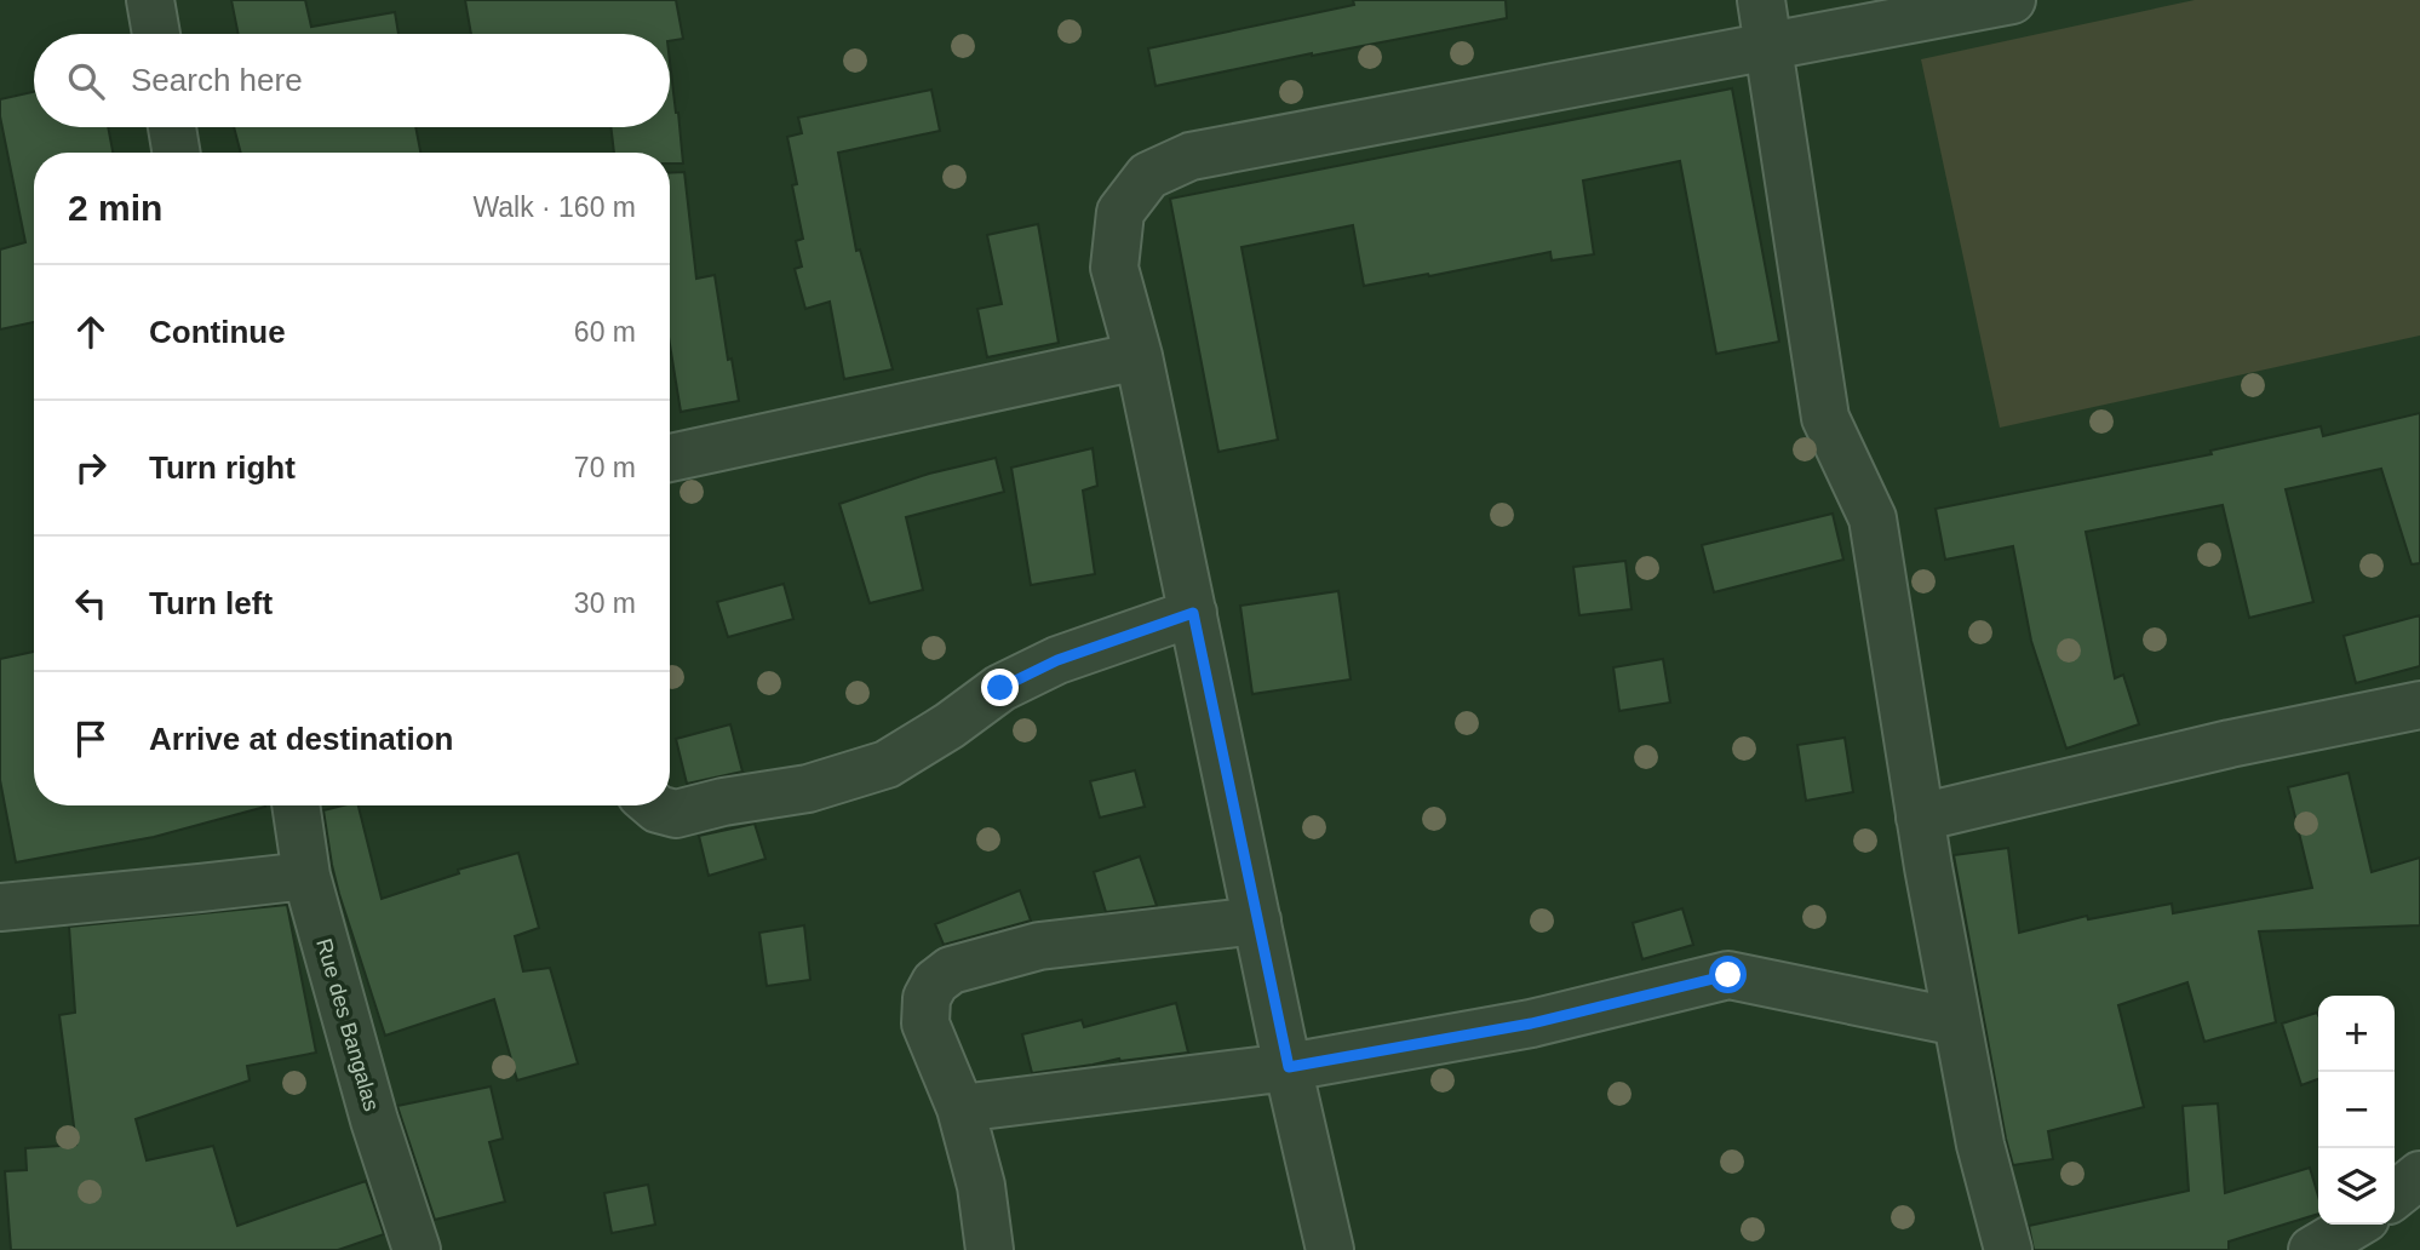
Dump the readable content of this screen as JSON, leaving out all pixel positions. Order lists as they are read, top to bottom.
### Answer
{
  "streets": {
    "street": ["Rue des Bangalas"]
  },
  "page": {
    "search": "Search here",
    "heading": ["2 min", "Walk · 160 m"],
    "list": [
      ["Continue", "60 m"],
      ["Turn right", "70 m"],
      ["Turn left", "30 m"],
      "Arrive at destination"
    ],
    "map_buttons": ["+", "−"]
  }
}
